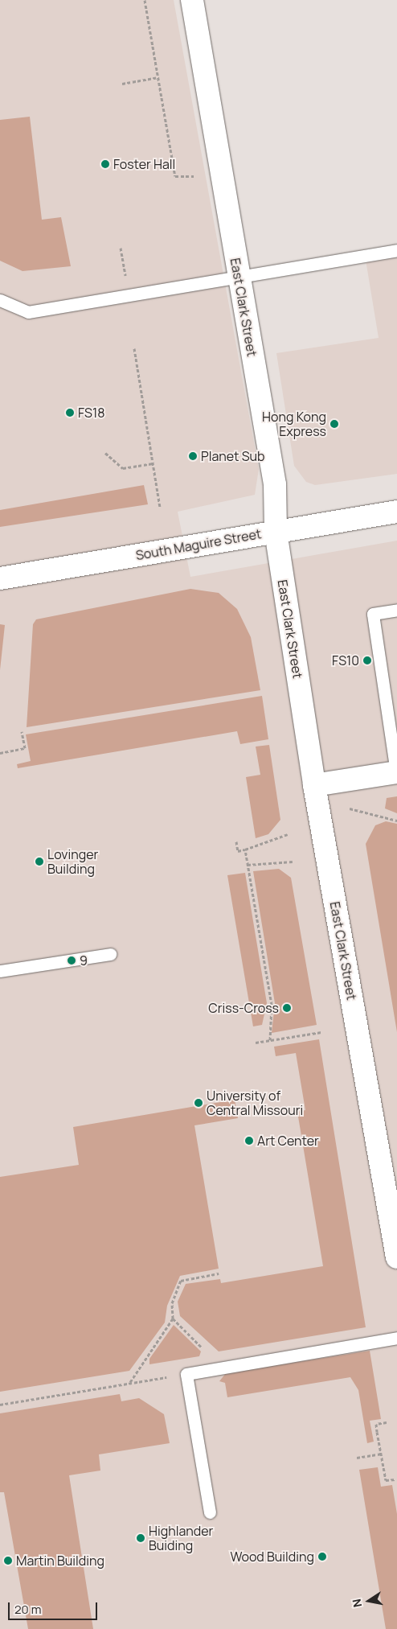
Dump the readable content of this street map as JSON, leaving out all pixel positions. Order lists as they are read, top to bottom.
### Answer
{
  "streets": {
    "street": ["East Clark Street", "South Maguire Street"]
  },
  "crossings": [
    ["East Clark Street", "South Maguire Street"]
  ],
  "places": [
    "Foster Hall",
    "FS18",
    "Hong Kong Express",
    "Planet Sub",
    "FS10",
    "Lovinger Building",
    "9",
    "Criss-Cross",
    "University of Central Missouri",
    "Art Center",
    "Highlander Buiding",
    "Wood Building",
    "Martin Building"
  ],
  "scale_bar": "20 m",
  "north": "left"
}
